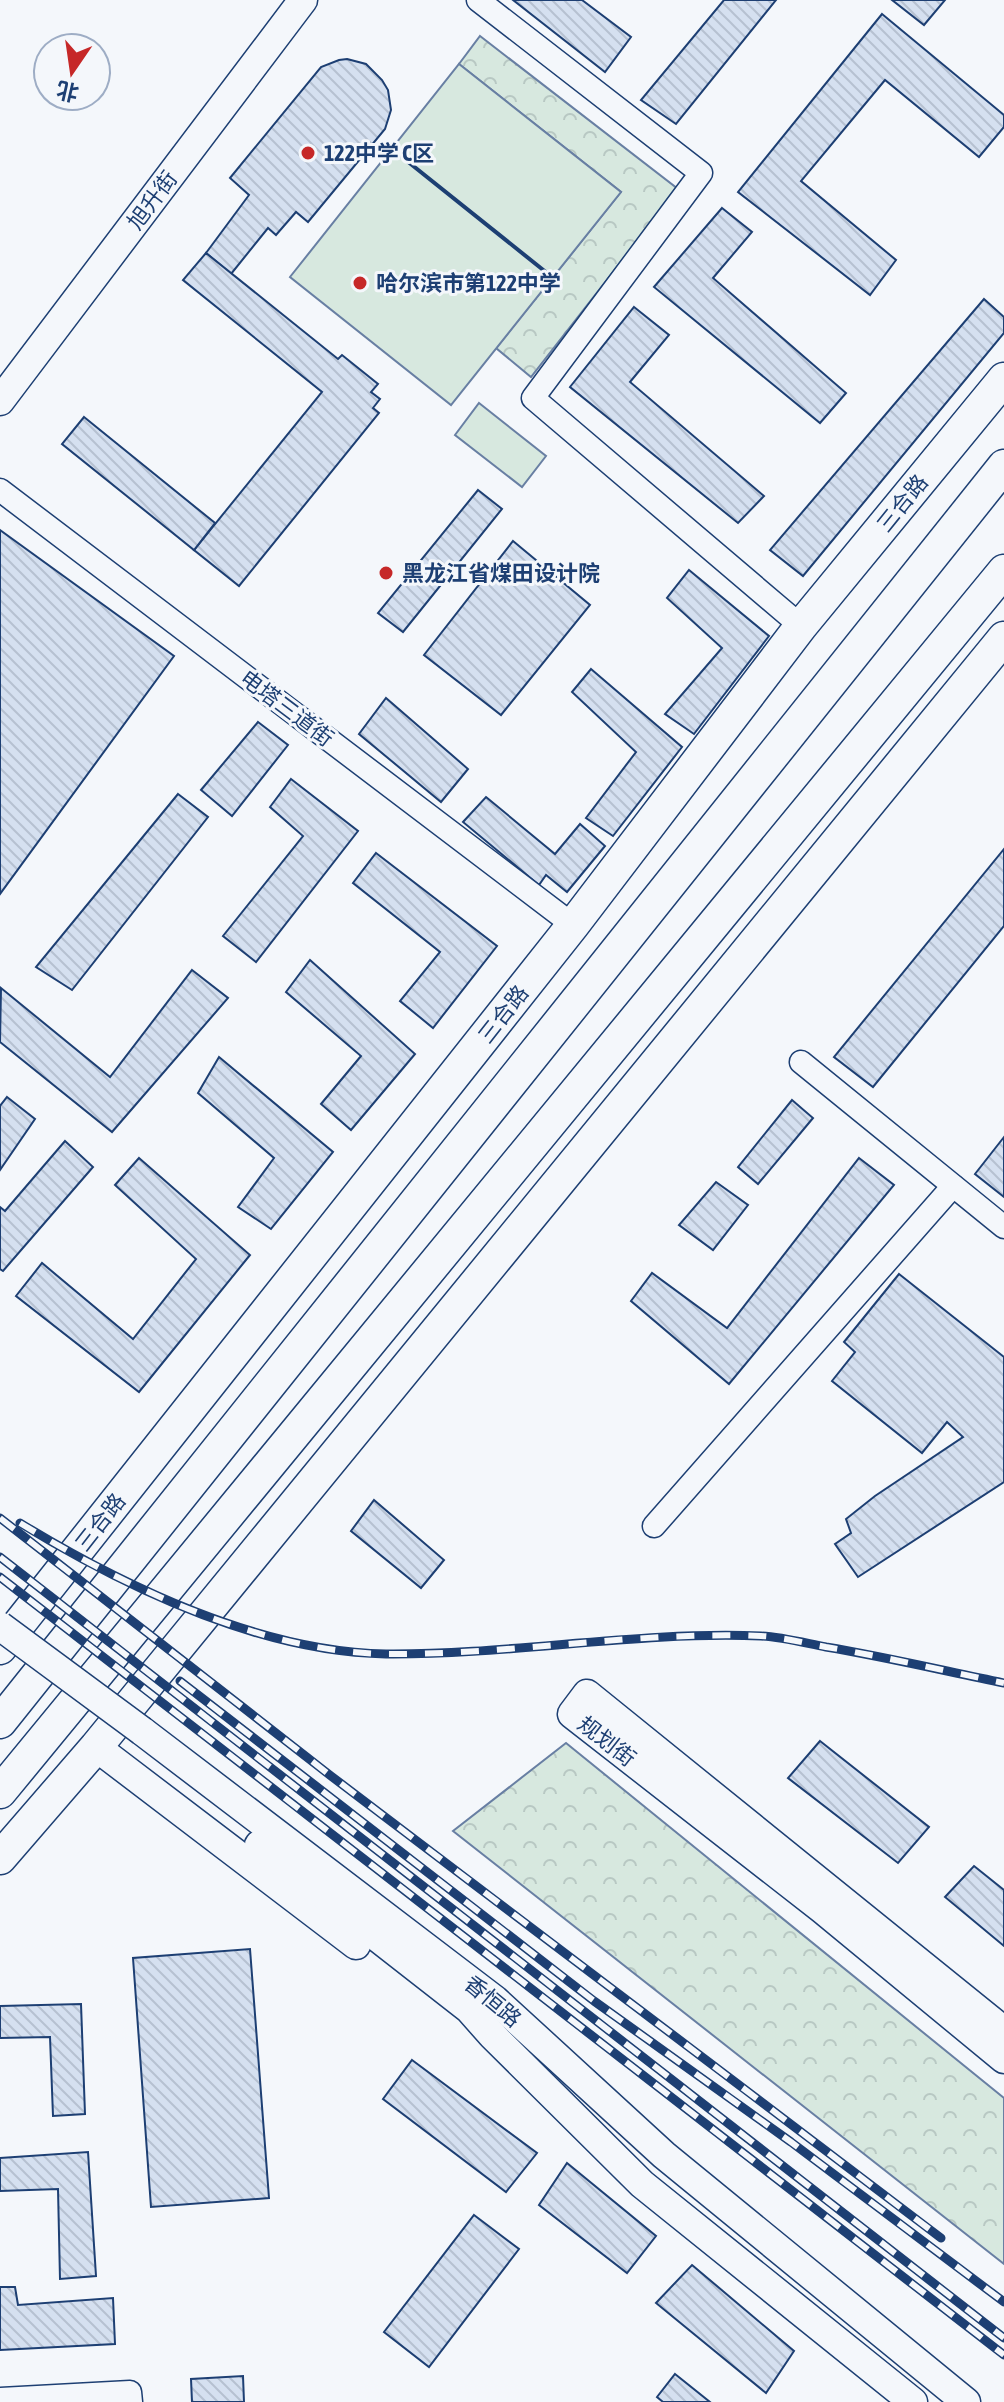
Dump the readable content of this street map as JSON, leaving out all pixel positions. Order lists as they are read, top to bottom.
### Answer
{
  "streets": {
    "highway": ["三合路"],
    "main road": ["旭升街", "规划街", "香恒路"],
    "street": ["电塔三道街"]
  },
  "crossings": [
    ["三合路", "电塔三道街"],
    ["三合路", "香恒路"]
  ],
  "places": ["122中学 C区", "哈尔滨市第122中学", "黑龙江省煤田设计院"],
  "north": "bottom"
}
